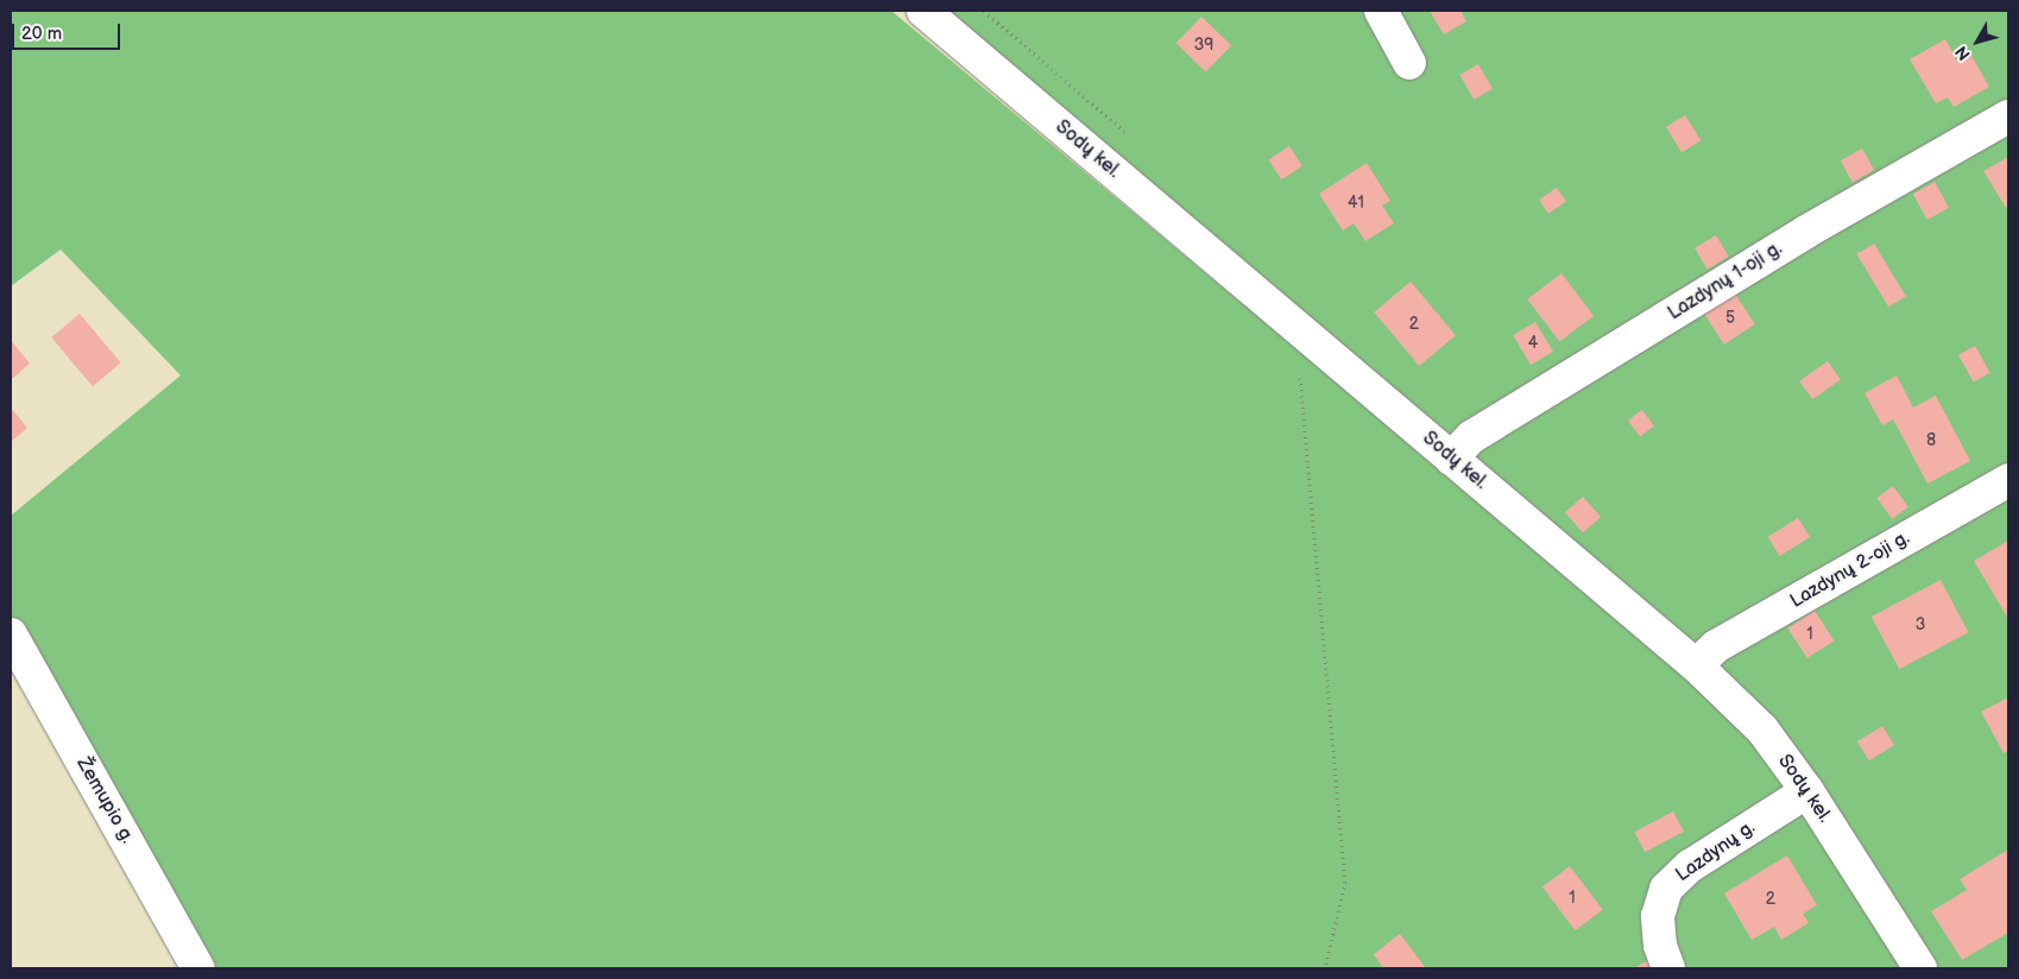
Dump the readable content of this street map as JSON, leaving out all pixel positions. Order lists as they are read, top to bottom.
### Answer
{
  "streets": {
    "street": [
      "Sodų kel.",
      "Lazdynų 1-oji g.",
      "Lazdynų 2-oji g.",
      "Žemupio g.",
      "Lazdynų g."
    ]
  },
  "crossings": [
    ["Sodų kel.", "Lazdynų 1-oji g."],
    ["Sodų kel.", "Lazdynų 2-oji g."],
    ["Sodų kel.", "Lazdynų g."]
  ],
  "house_numbers": [
    "39",
    "41",
    "5",
    "2",
    "4",
    "8",
    "3",
    "1",
    "1",
    "2"
  ],
  "scale_bar": "20 m",
  "north": "bottom left"
}
